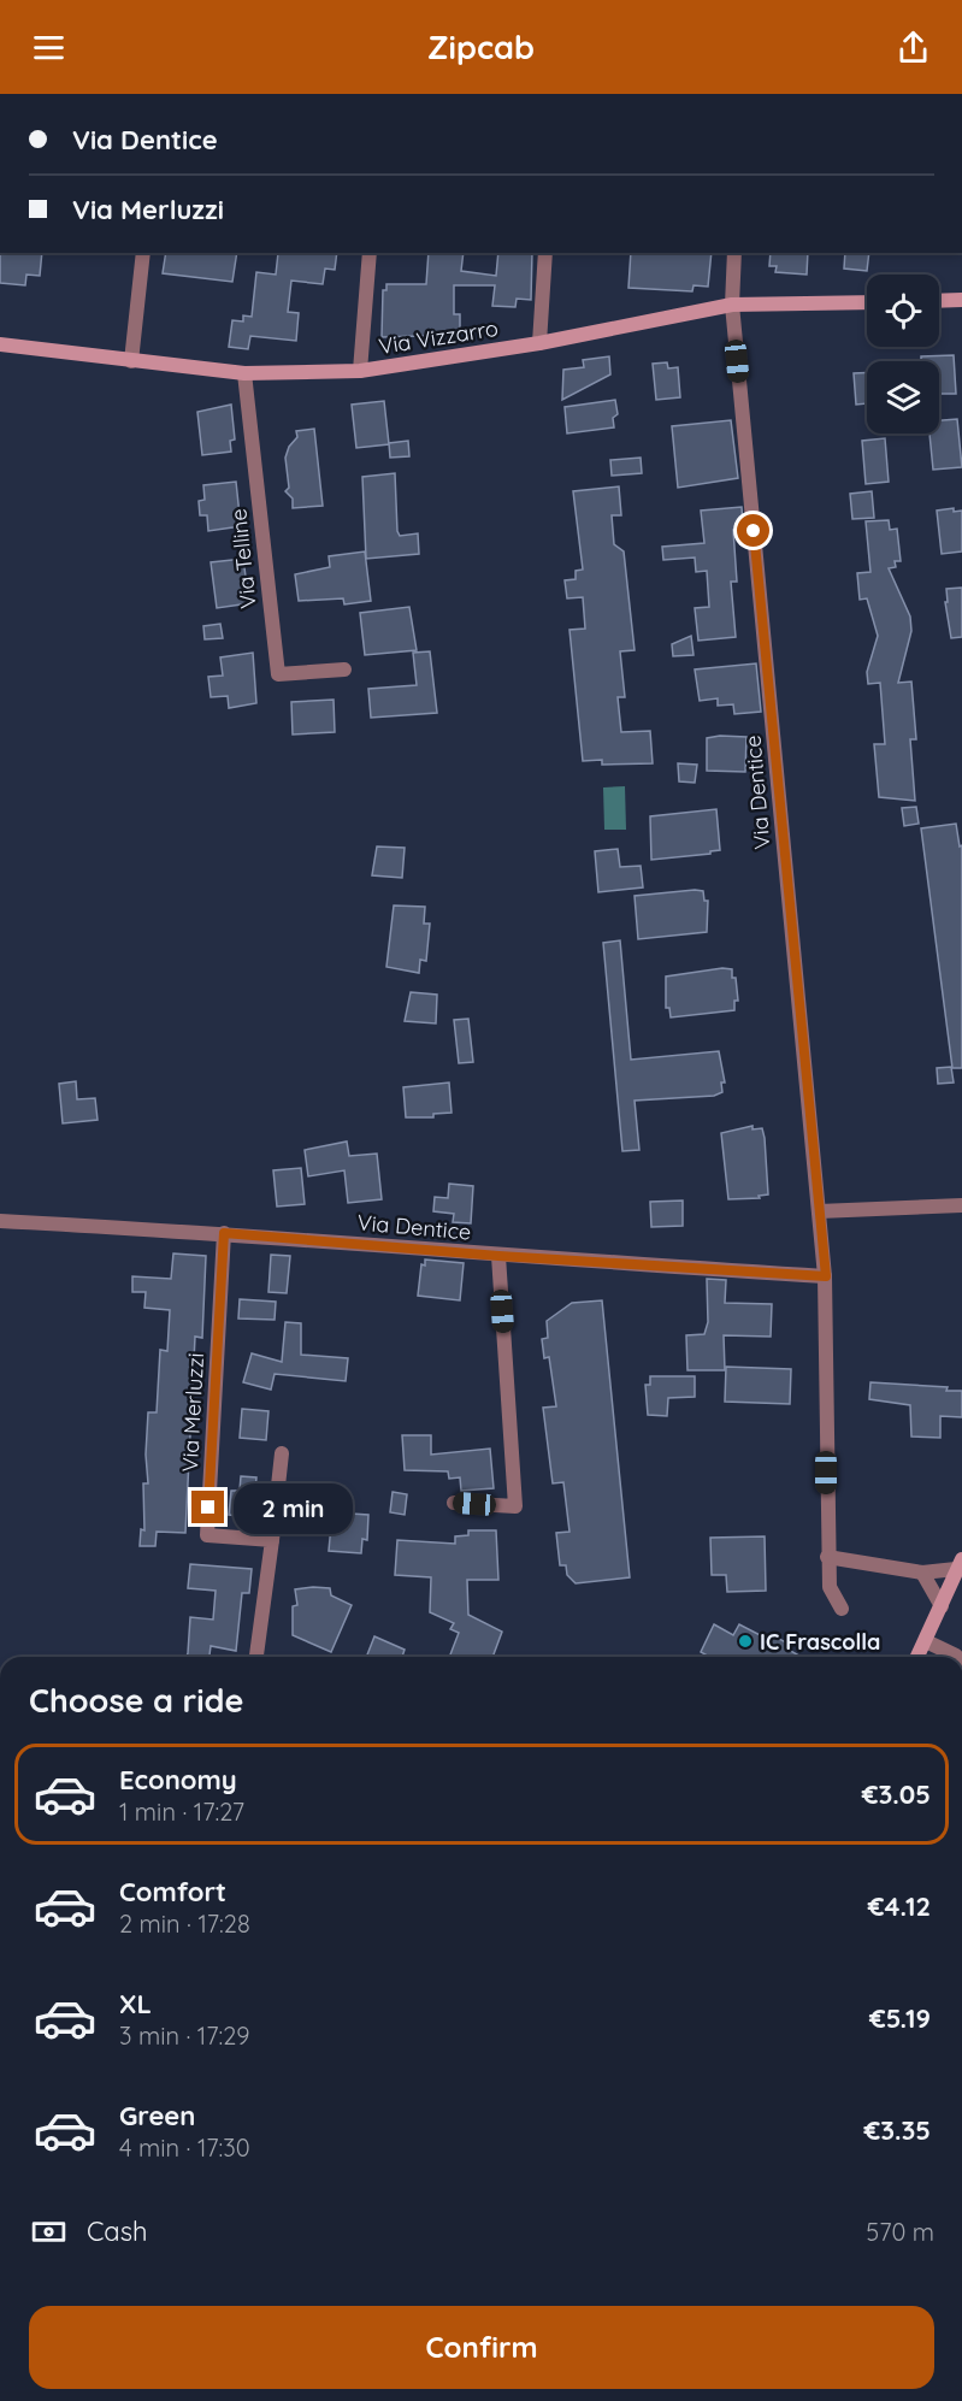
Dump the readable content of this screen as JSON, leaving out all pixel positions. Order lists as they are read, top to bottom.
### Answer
{
  "streets": {
    "street": [
      "Via Vizzarro",
      "Via Telline",
      "Via Dentice",
      "Via Merluzzi"
    ]
  },
  "crossings": [
    ["Via Vizzarro", "Via Telline"],
    ["Via Vizzarro", "Via Dentice"],
    ["Via Dentice", "Via Merluzzi"]
  ],
  "places": ["IC Frascolla"],
  "page": {
    "header": "Zipcab",
    "banner": ["Via Dentice", "Via Merluzzi"],
    "bubble": "2 min",
    "heading": "Choose a ride",
    "list": [
      {
        "name": "Economy",
        "note": "1 min · 17:27",
        "value": "€3.05"
      },
      {
        "name": "Comfort",
        "note": "2 min · 17:28",
        "value": "€4.12"
      },
      {
        "name": "XL",
        "note": "3 min · 17:29",
        "value": "€5.19"
      },
      {
        "name": "Green",
        "note": "4 min · 17:30",
        "value": "€3.35"
      }
    ],
    "pay": ["Cash", "570 m"],
    "buttons": "Confirm"
  }
}
